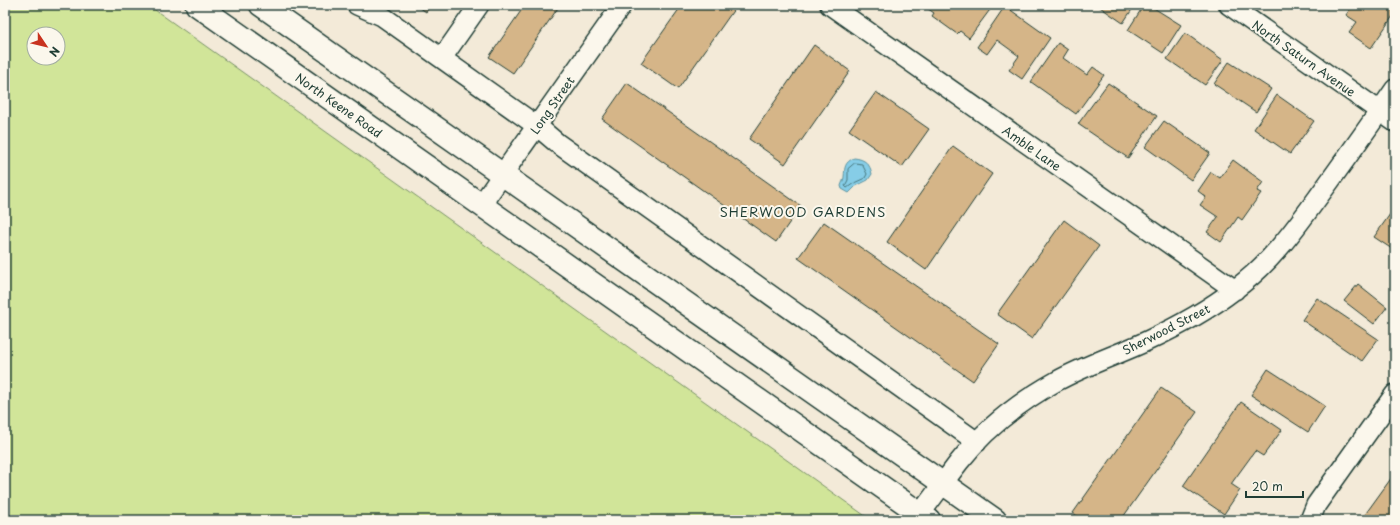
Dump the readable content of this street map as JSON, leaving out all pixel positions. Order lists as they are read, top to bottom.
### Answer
{
  "streets": {
    "main road": ["North Keene Road"],
    "street": [
      "North Saturn Avenue",
      "Long Street",
      "Amble Lane",
      "Sherwood Street"
    ]
  },
  "crossings": [
    ["North Saturn Avenue", "Sherwood Street"],
    ["North Keene Road", "Long Street"],
    ["North Keene Road", "Sherwood Street"],
    ["Amble Lane", "Sherwood Street"]
  ],
  "districts": ["SHERWOOD GARDENS"],
  "scale_bar": "20 m",
  "north": "bottom right"
}
